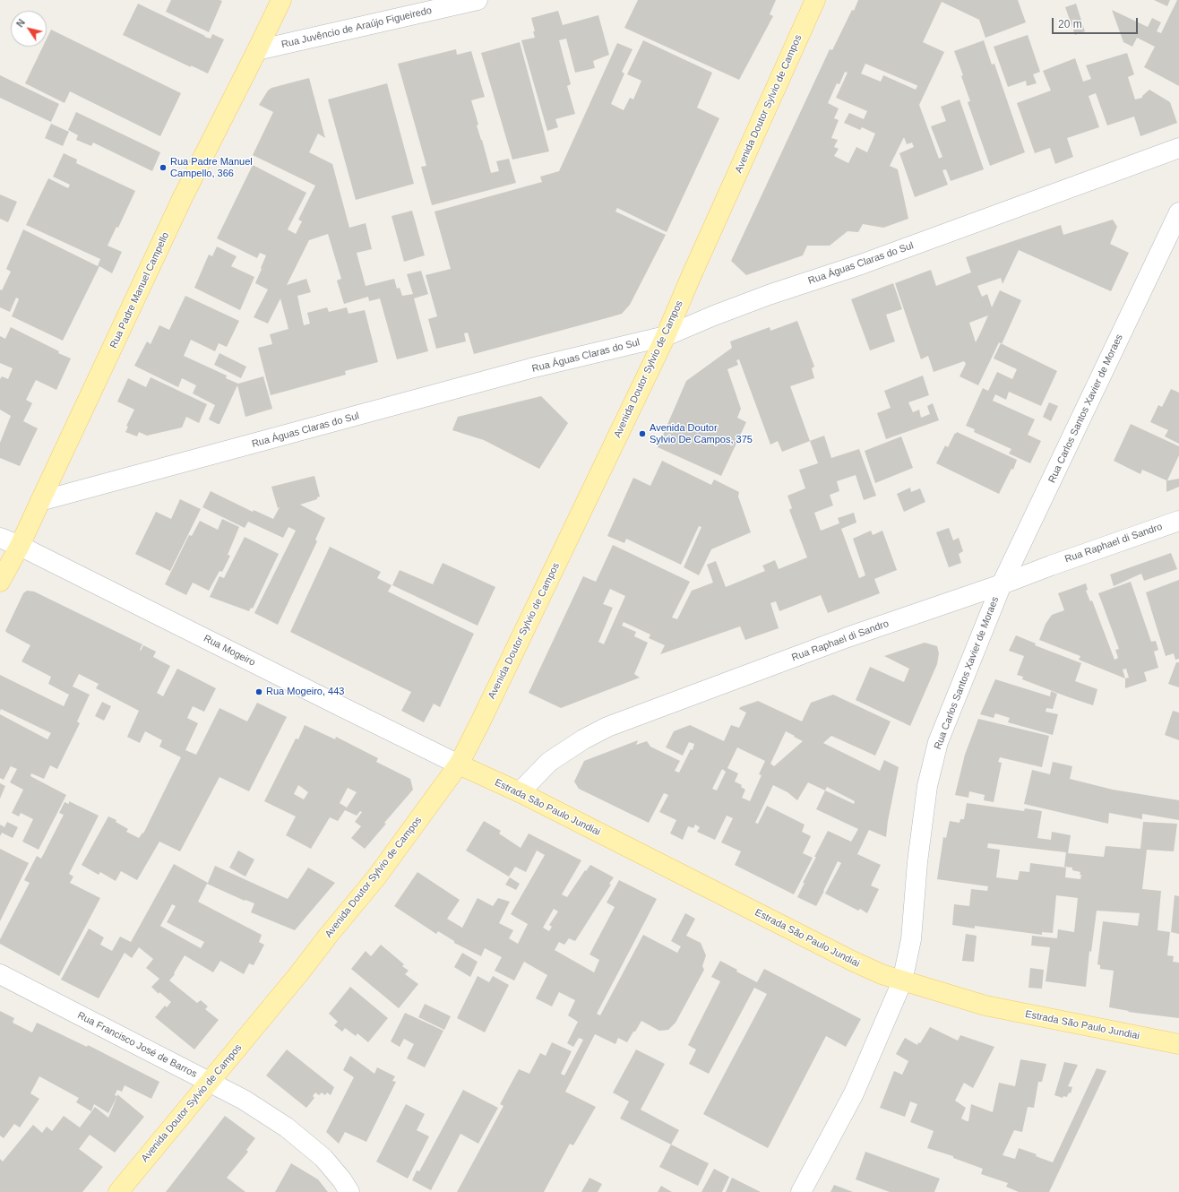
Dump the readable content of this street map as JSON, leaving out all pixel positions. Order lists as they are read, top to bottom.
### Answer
{
  "streets": {
    "main road": ["Avenida Doutor Sylvio de Campos", "Rua Padre Manuel Campello", "Estrada São Paulo Jundiai"],
    "street": [
      "Rua Juvêncio de Araújo Figueiredo",
      "Rua Águas Claras do Sul",
      "Rua Carlos Santos Xavier de Moraes",
      "Rua Raphael di Sandro",
      "Rua Mogeiro",
      "Rua Francisco José de Barros"
    ]
  },
  "crossings": [
    ["Rua Juvêncio de Araújo Figueiredo", "Rua Padre Manuel Campello"],
    ["Avenida Doutor Sylvio de Campos", "Rua Águas Claras do Sul"],
    ["Avenida Doutor Sylvio de Campos", "Rua Mogeiro"],
    ["Avenida Doutor Sylvio de Campos", "Estrada São Paulo Jundiai"],
    ["Avenida Doutor Sylvio de Campos", "Rua Francisco José de Barros"],
    ["Rua Águas Claras do Sul", "Rua Padre Manuel Campello"],
    ["Rua Padre Manuel Campello", "Rua Mogeiro"],
    ["Rua Carlos Santos Xavier de Moraes", "Rua Raphael di Sandro"],
    ["Rua Carlos Santos Xavier de Moraes", "Estrada São Paulo Jundiai"],
    ["Rua Raphael di Sandro", "Estrada São Paulo Jundiai"],
    ["Rua Mogeiro", "Estrada São Paulo Jundiai"]
  ],
  "places": ["Rua Padre Manuel Campello, 366", "Avenida Doutor Sylvio De Campos, 375", "Rua Mogeiro, 443"],
  "scale_bar": "20 m",
  "north": "top left"
}
